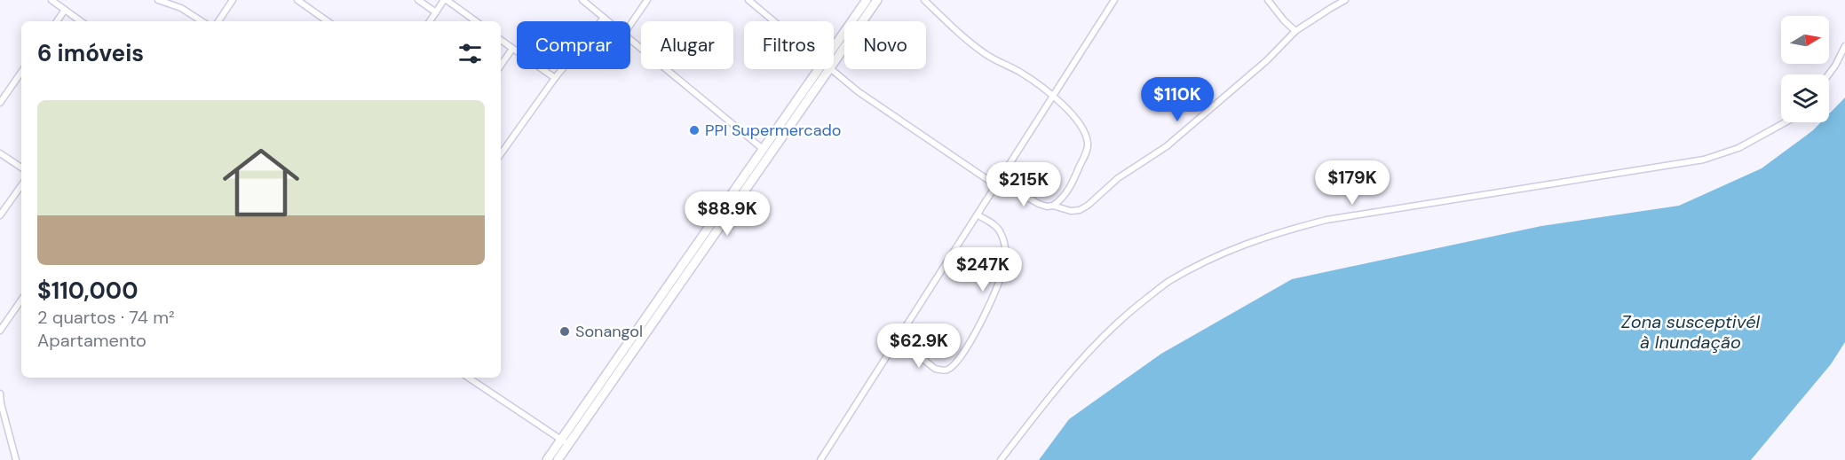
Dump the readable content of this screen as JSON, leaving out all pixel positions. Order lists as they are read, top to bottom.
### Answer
{
  "water": ["Zona susceptivél à Inundação"],
  "places": ["PPI Supermercado", "Sonangol"],
  "north": "right",
  "page": {
    "chip": [
      "Comprar",
      "Alugar",
      "Filtros",
      "Novo"
    ],
    "heading": "6 imóveis",
    "price": [
      "$110K",
      "$179K",
      "$215K",
      "$88.9K",
      "$247K",
      "$62.9K"
    ],
    "list": [
      {
        "name": "$110,000",
        "note": "2 quartos · 74 m² · Apartamento"
      }
    ]
  }
}
